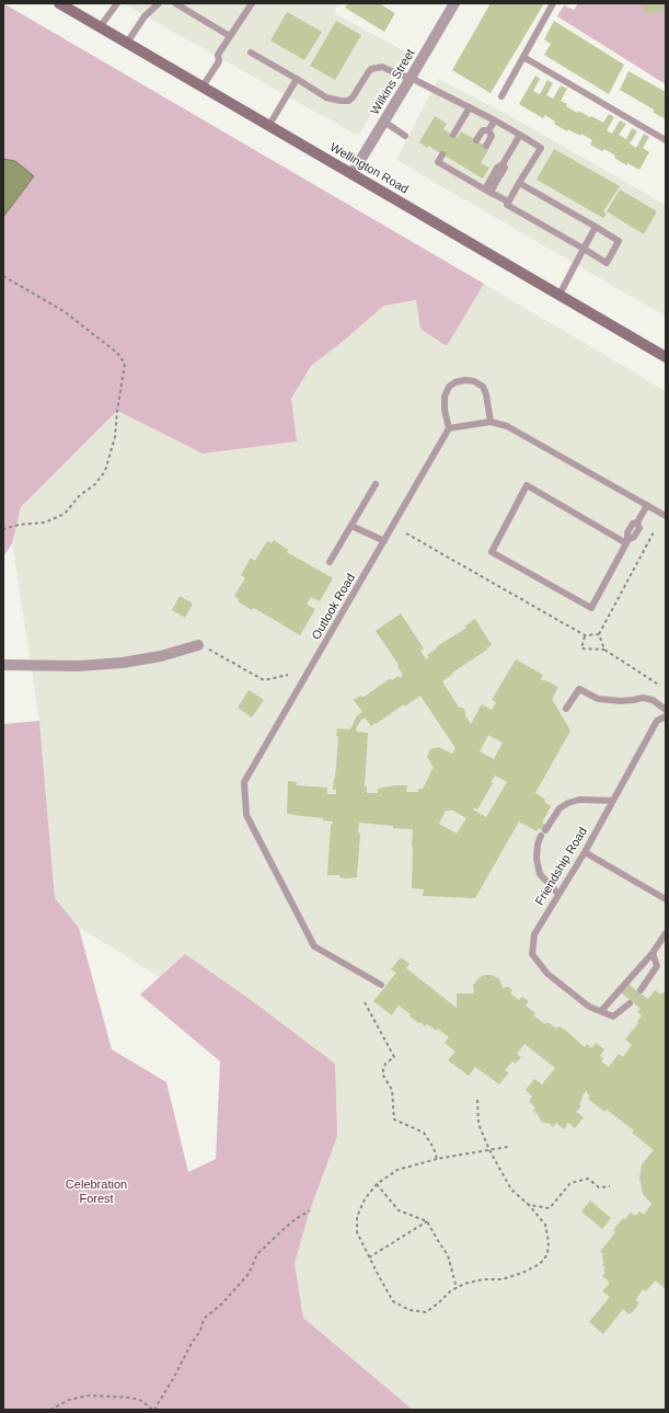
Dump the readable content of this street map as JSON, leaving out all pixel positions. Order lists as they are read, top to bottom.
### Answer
{
  "streets": {
    "main road": ["Wellington Road"],
    "street": ["Wilkins Street"],
    "lane": ["Outlook Road", "Friendship Road"]
  },
  "crossings": [
    ["Wilkins Street", "Wellington Road"]
  ],
  "parks": ["Celebration Forest"]
}
